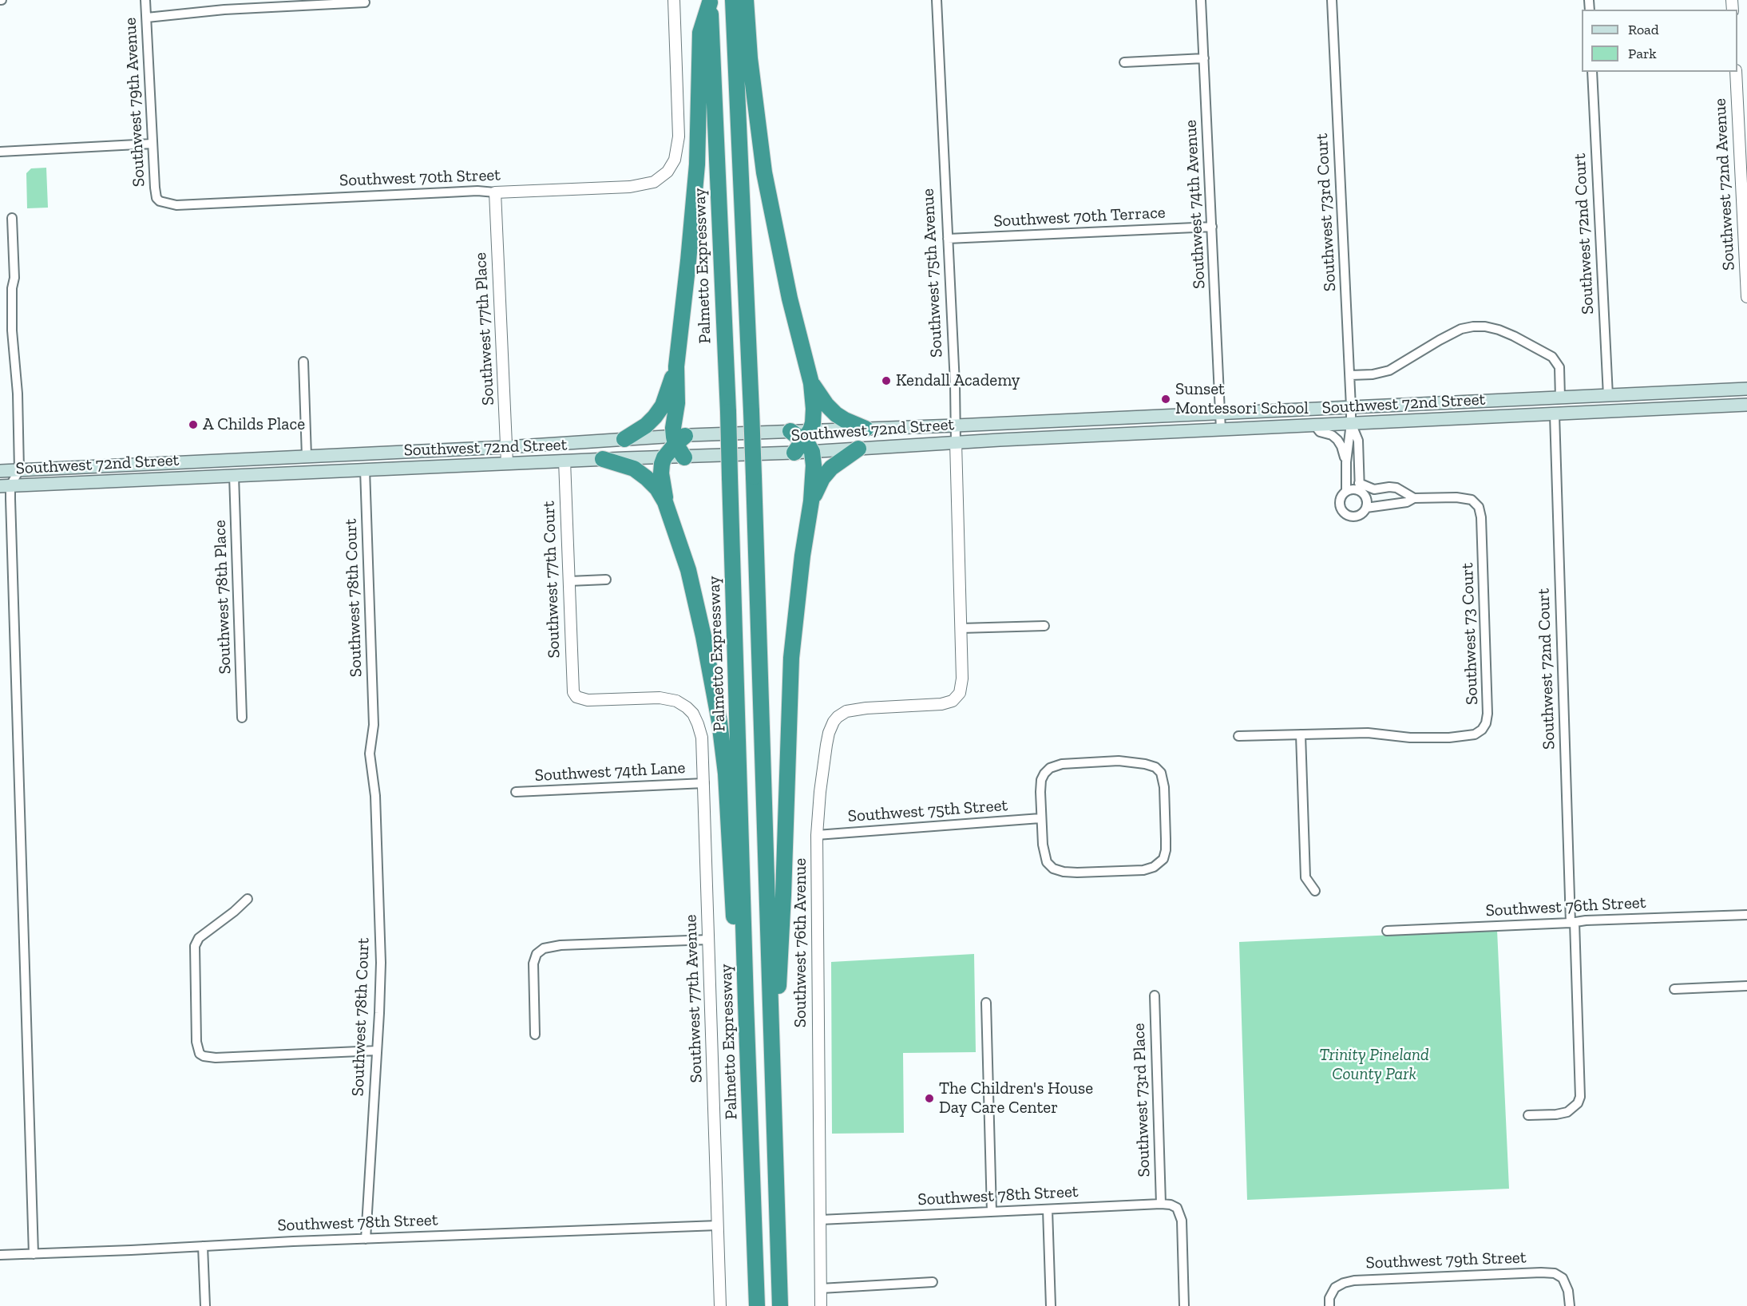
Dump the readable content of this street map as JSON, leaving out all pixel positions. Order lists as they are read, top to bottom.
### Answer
{
  "streets": {
    "highway": ["Palmetto Expressway"],
    "main road": ["Southwest 72nd Street"],
    "street": [
      "Southwest 79th Avenue",
      "Southwest 70th Street",
      "Southwest 72nd Avenue",
      "Southwest 74th Avenue",
      "Southwest 73rd Court",
      "Southwest 70th Terrace",
      "Southwest 72nd Court",
      "Southwest 75th Avenue",
      "Southwest 77th Place",
      "Southwest 77th Court",
      "Southwest 78th Place",
      "Southwest 78th Court",
      "Southwest 73 Court",
      "Southwest 74th Lane",
      "Southwest 75th Street",
      "Southwest 76th Street",
      "Southwest 76th Avenue",
      "Southwest 77th Avenue",
      "Southwest 73rd Place",
      "Southwest 78th Street",
      "Southwest 79th Street"
    ]
  },
  "crossings": [
    ["Southwest 79th Avenue", "Southwest 70th Street"],
    ["Southwest 70th Street", "Southwest 77th Place"],
    ["Southwest 74th Avenue", "Southwest 70th Terrace"],
    ["Southwest 74th Avenue", "Southwest 72nd Street"],
    ["Southwest 73rd Court", "Southwest 72nd Street"],
    ["Southwest 70th Terrace", "Southwest 75th Avenue"],
    ["Southwest 72nd Court", "Southwest 72nd Street"],
    ["Southwest 72nd Court", "Southwest 76th Street"],
    ["Southwest 75th Avenue", "Southwest 72nd Street"],
    ["Southwest 75th Avenue", "Southwest 76th Avenue"],
    ["Southwest 77th Place", "Southwest 72nd Street"],
    ["Southwest 72nd Street", "Southwest 77th Court"],
    ["Southwest 72nd Street", "Southwest 78th Place"],
    ["Southwest 72nd Street", "Southwest 78th Court"],
    ["Southwest 77th Court", "Southwest 77th Avenue"],
    ["Southwest 78th Court", "Southwest 78th Street"],
    ["Southwest 74th Lane", "Southwest 77th Avenue"],
    ["Southwest 75th Street", "Southwest 76th Avenue"],
    ["Southwest 76th Avenue", "Southwest 78th Street"],
    ["Southwest 77th Avenue", "Southwest 78th Street"],
    ["Southwest 73rd Place", "Southwest 78th Street"]
  ],
  "parks": ["Trinity Pineland County Park"],
  "places": [
    "Kendall Academy",
    "Sunset Montessori School",
    "A Childs Place",
    "The Children's House Day Care Center"
  ],
  "legend": ["Road", "Park"]
}
